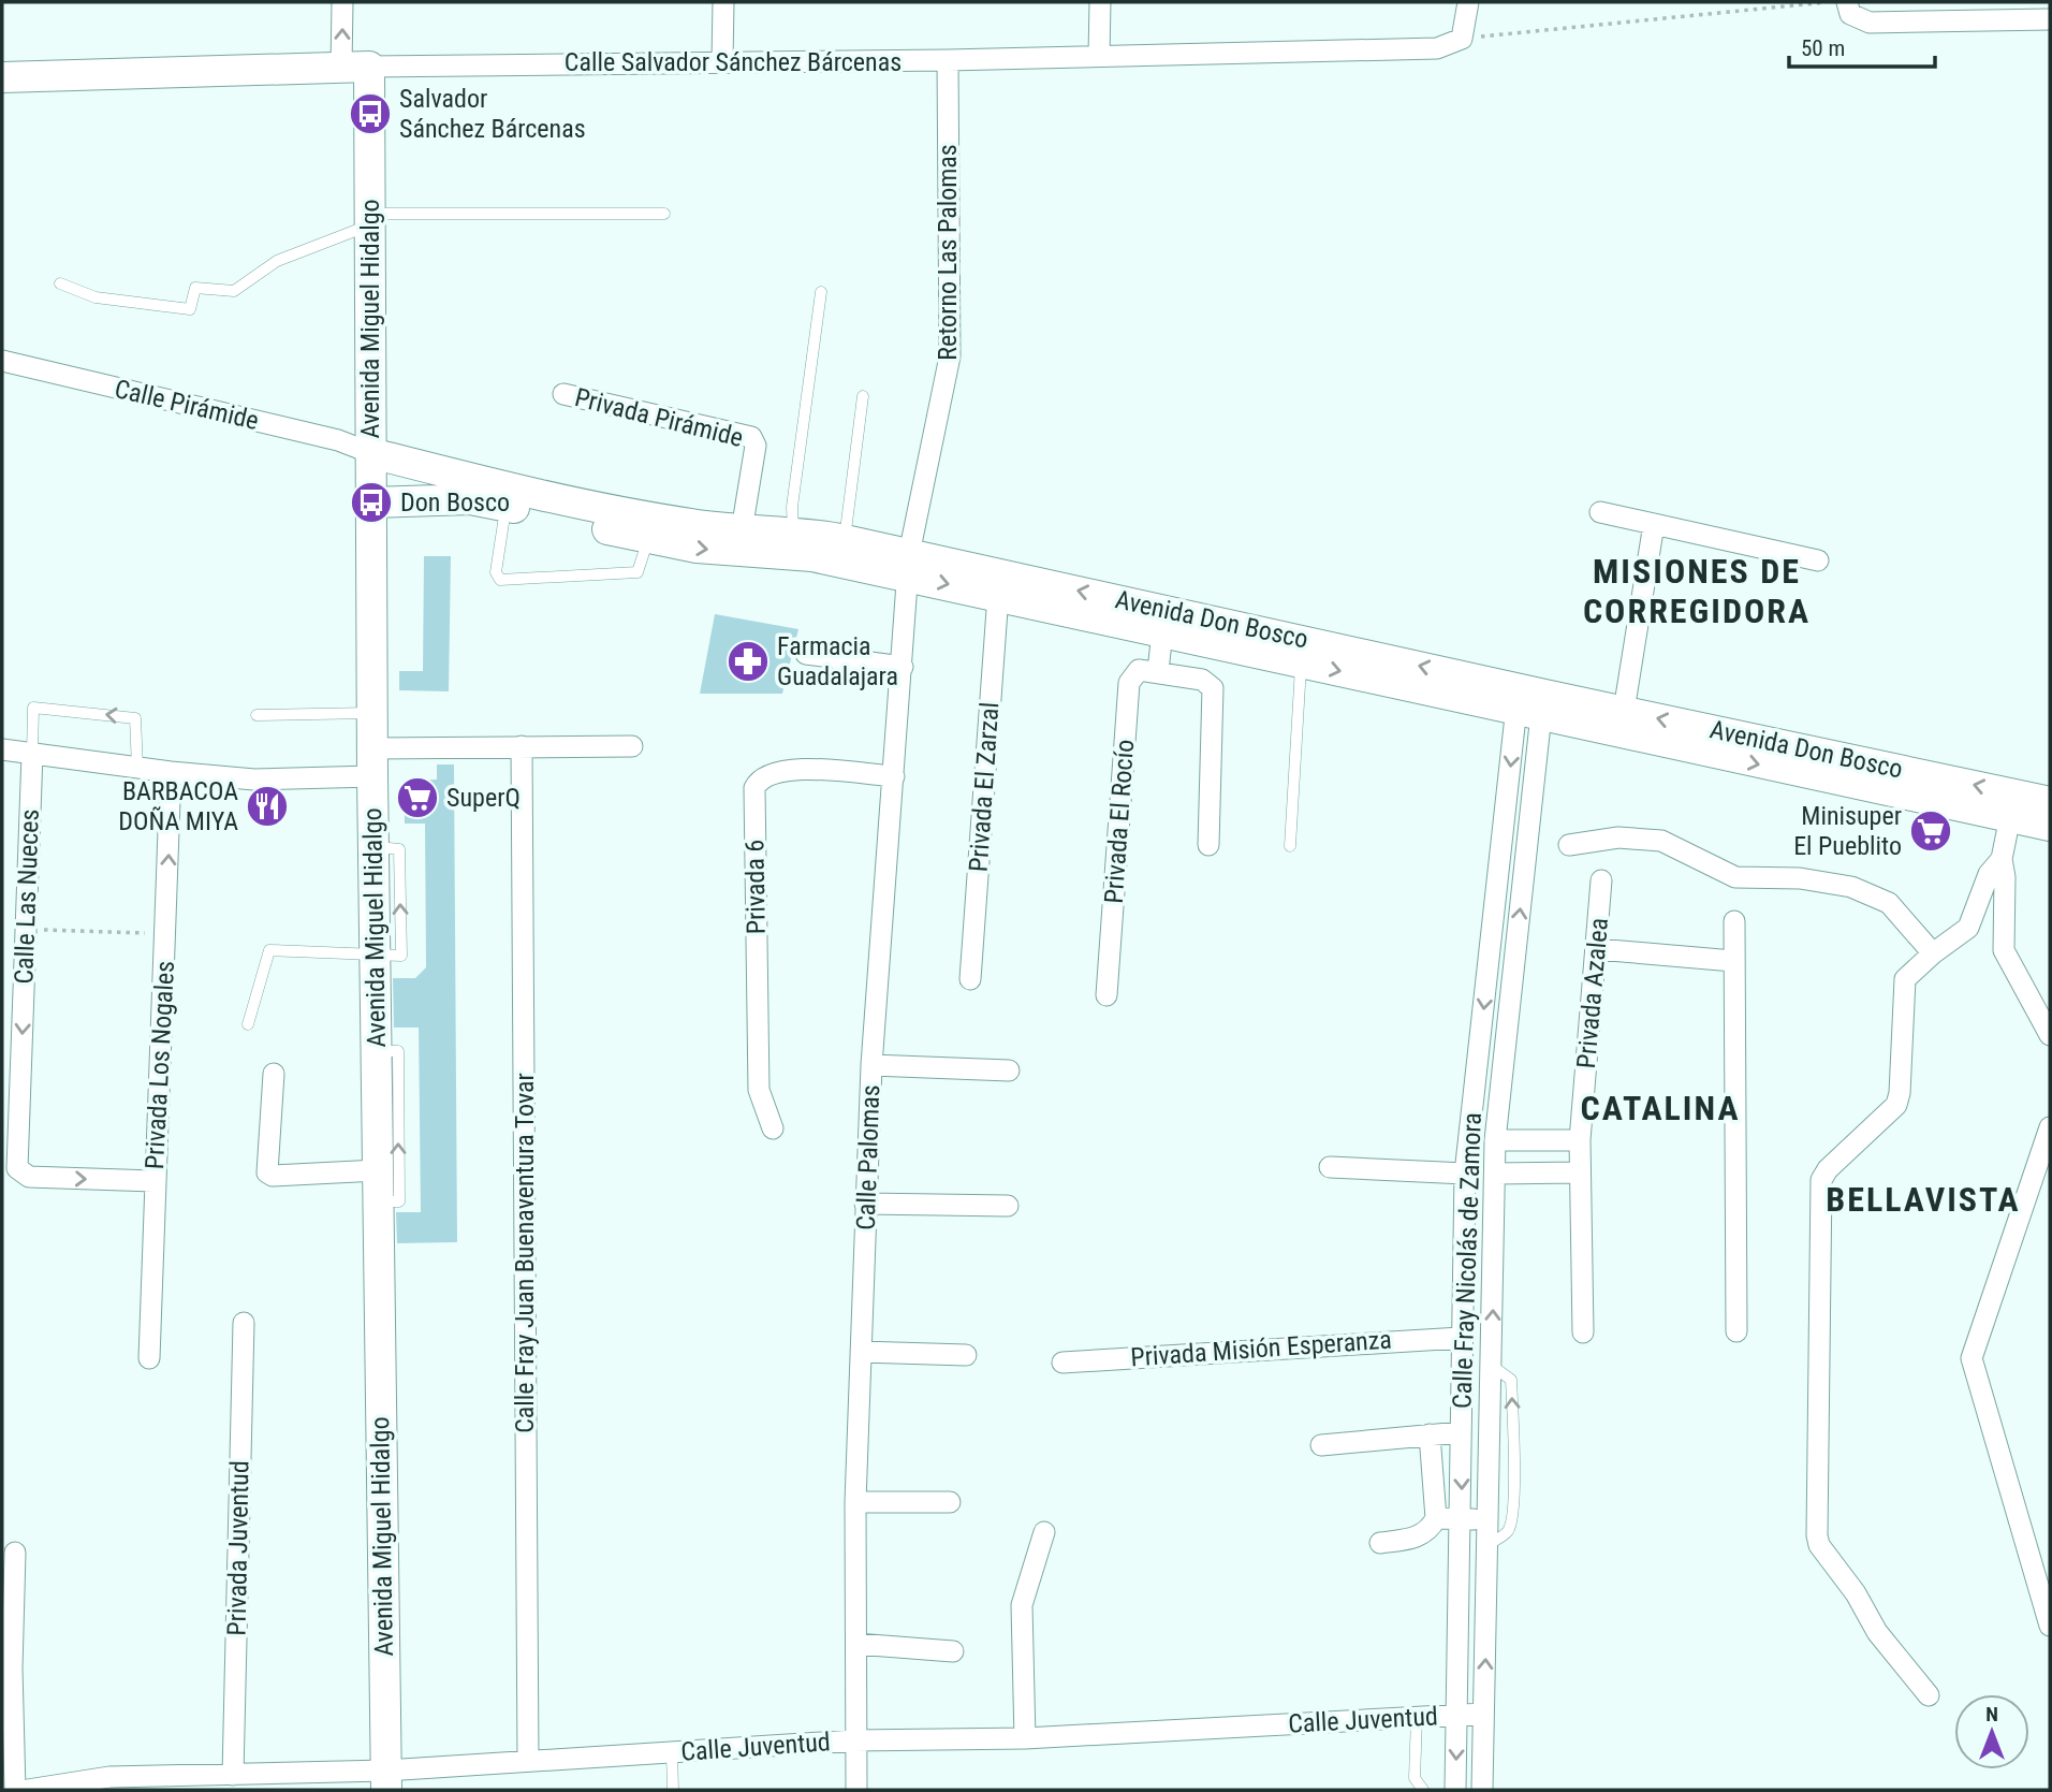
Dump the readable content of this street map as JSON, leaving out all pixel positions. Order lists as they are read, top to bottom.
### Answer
{
  "streets": {
    "street": [
      "Calle Salvador Sánchez Bárcenas",
      "Retorno Las Palomas",
      "Avenida Miguel Hidalgo",
      "Calle Pirámide",
      "Privada Pirámide",
      "Avenida Don Bosco",
      "Privada El Zarzal",
      "Privada El Rocío",
      "Privada 6",
      "Calle Las Nueces",
      "Privada Azalea",
      "Privada Los Nogales",
      "Calle Palomas",
      "Calle Fray Juan Buenaventura Tovar",
      "Calle Fray Nicolás de Zamora",
      "Privada Misión Esperanza",
      "Privada Juventud",
      "Calle Juventud"
    ]
  },
  "crossings": [
    ["Calle Salvador Sánchez Bárcenas", "Retorno Las Palomas"],
    ["Calle Salvador Sánchez Bárcenas", "Avenida Miguel Hidalgo"],
    ["Retorno Las Palomas", "Avenida Don Bosco"],
    ["Retorno Las Palomas", "Calle Palomas"],
    ["Avenida Miguel Hidalgo", "Calle Pirámide"],
    ["Avenida Miguel Hidalgo", "Avenida Don Bosco"],
    ["Avenida Miguel Hidalgo", "Calle Juventud"],
    ["Calle Pirámide", "Avenida Don Bosco"],
    ["Privada Pirámide", "Avenida Don Bosco"],
    ["Avenida Don Bosco", "Privada El Zarzal"],
    ["Avenida Don Bosco", "Calle Palomas"],
    ["Avenida Don Bosco", "Calle Fray Nicolás de Zamora"],
    ["Privada 6", "Calle Palomas"],
    ["Calle Las Nueces", "Privada Los Nogales"],
    ["Calle Palomas", "Calle Juventud"],
    ["Calle Fray Juan Buenaventura Tovar", "Calle Juventud"],
    ["Calle Fray Nicolás de Zamora", "Privada Misión Esperanza"],
    ["Calle Fray Nicolás de Zamora", "Calle Juventud"],
    ["Privada Juventud", "Calle Juventud"]
  ],
  "districts": ["MISIONES DE CORREGIDORA", "CATALINA", "BELLAVISTA"],
  "places": {
    "bus stop": ["Salvador Sánchez Bárcenas", "Don Bosco"],
    "pharmacy": ["Farmacia Guadalajara"],
    "supermarket": ["SuperQ", "Minisuper El Pueblito"],
    "restaurant": ["BARBACOA DOÑA MIYA"]
  },
  "scale_bar": "50 m",
  "north": "top"
}
